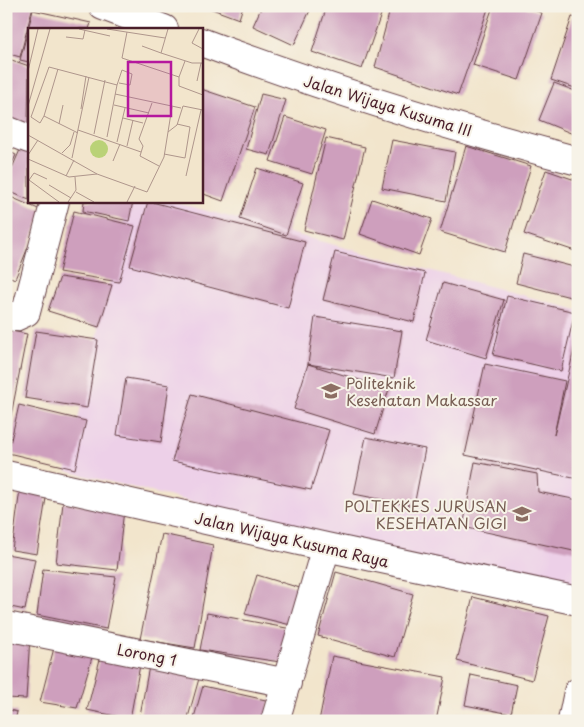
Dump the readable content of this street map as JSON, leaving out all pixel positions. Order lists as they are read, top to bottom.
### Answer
{
  "streets": {
    "street": ["Jalan Wijaya Kusuma III", "Jalan Wijaya Kusuma Raya", "Lorong 1"]
  },
  "places": {
    "school or university": ["Politeknik Kesehatan Makassar", "POLTEKKES JURUSAN KESEHATAN GIGI"]
  }
}
